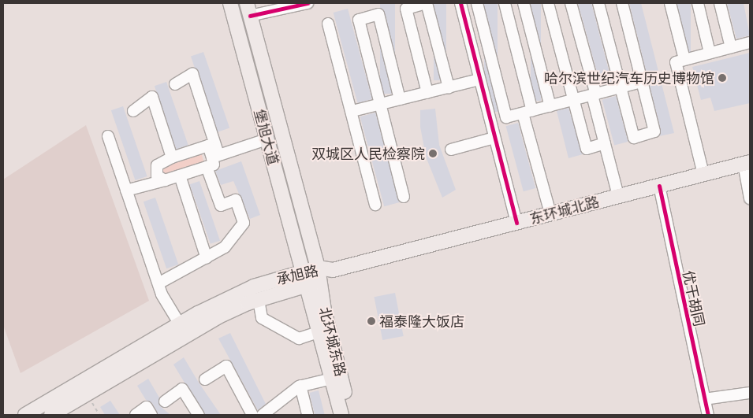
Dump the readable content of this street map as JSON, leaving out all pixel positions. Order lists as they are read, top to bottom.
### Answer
{
  "streets": {
    "main road": [
      "堡旭大道",
      "东环城北路",
      "承旭路",
      "北环城东路"
    ],
    "street": ["优干胡同"]
  },
  "crossings": [
    ["堡旭大道", "承旭路"],
    ["堡旭大道", "北环城东路"],
    ["东环城北路", "承旭路"],
    ["东环城北路", "优干胡同"],
    ["承旭路", "北环城东路"]
  ],
  "places": ["哈尔滨世纪汽车历史博物馆", "双城区人民检察院", "福泰隆大饭店"]
}
